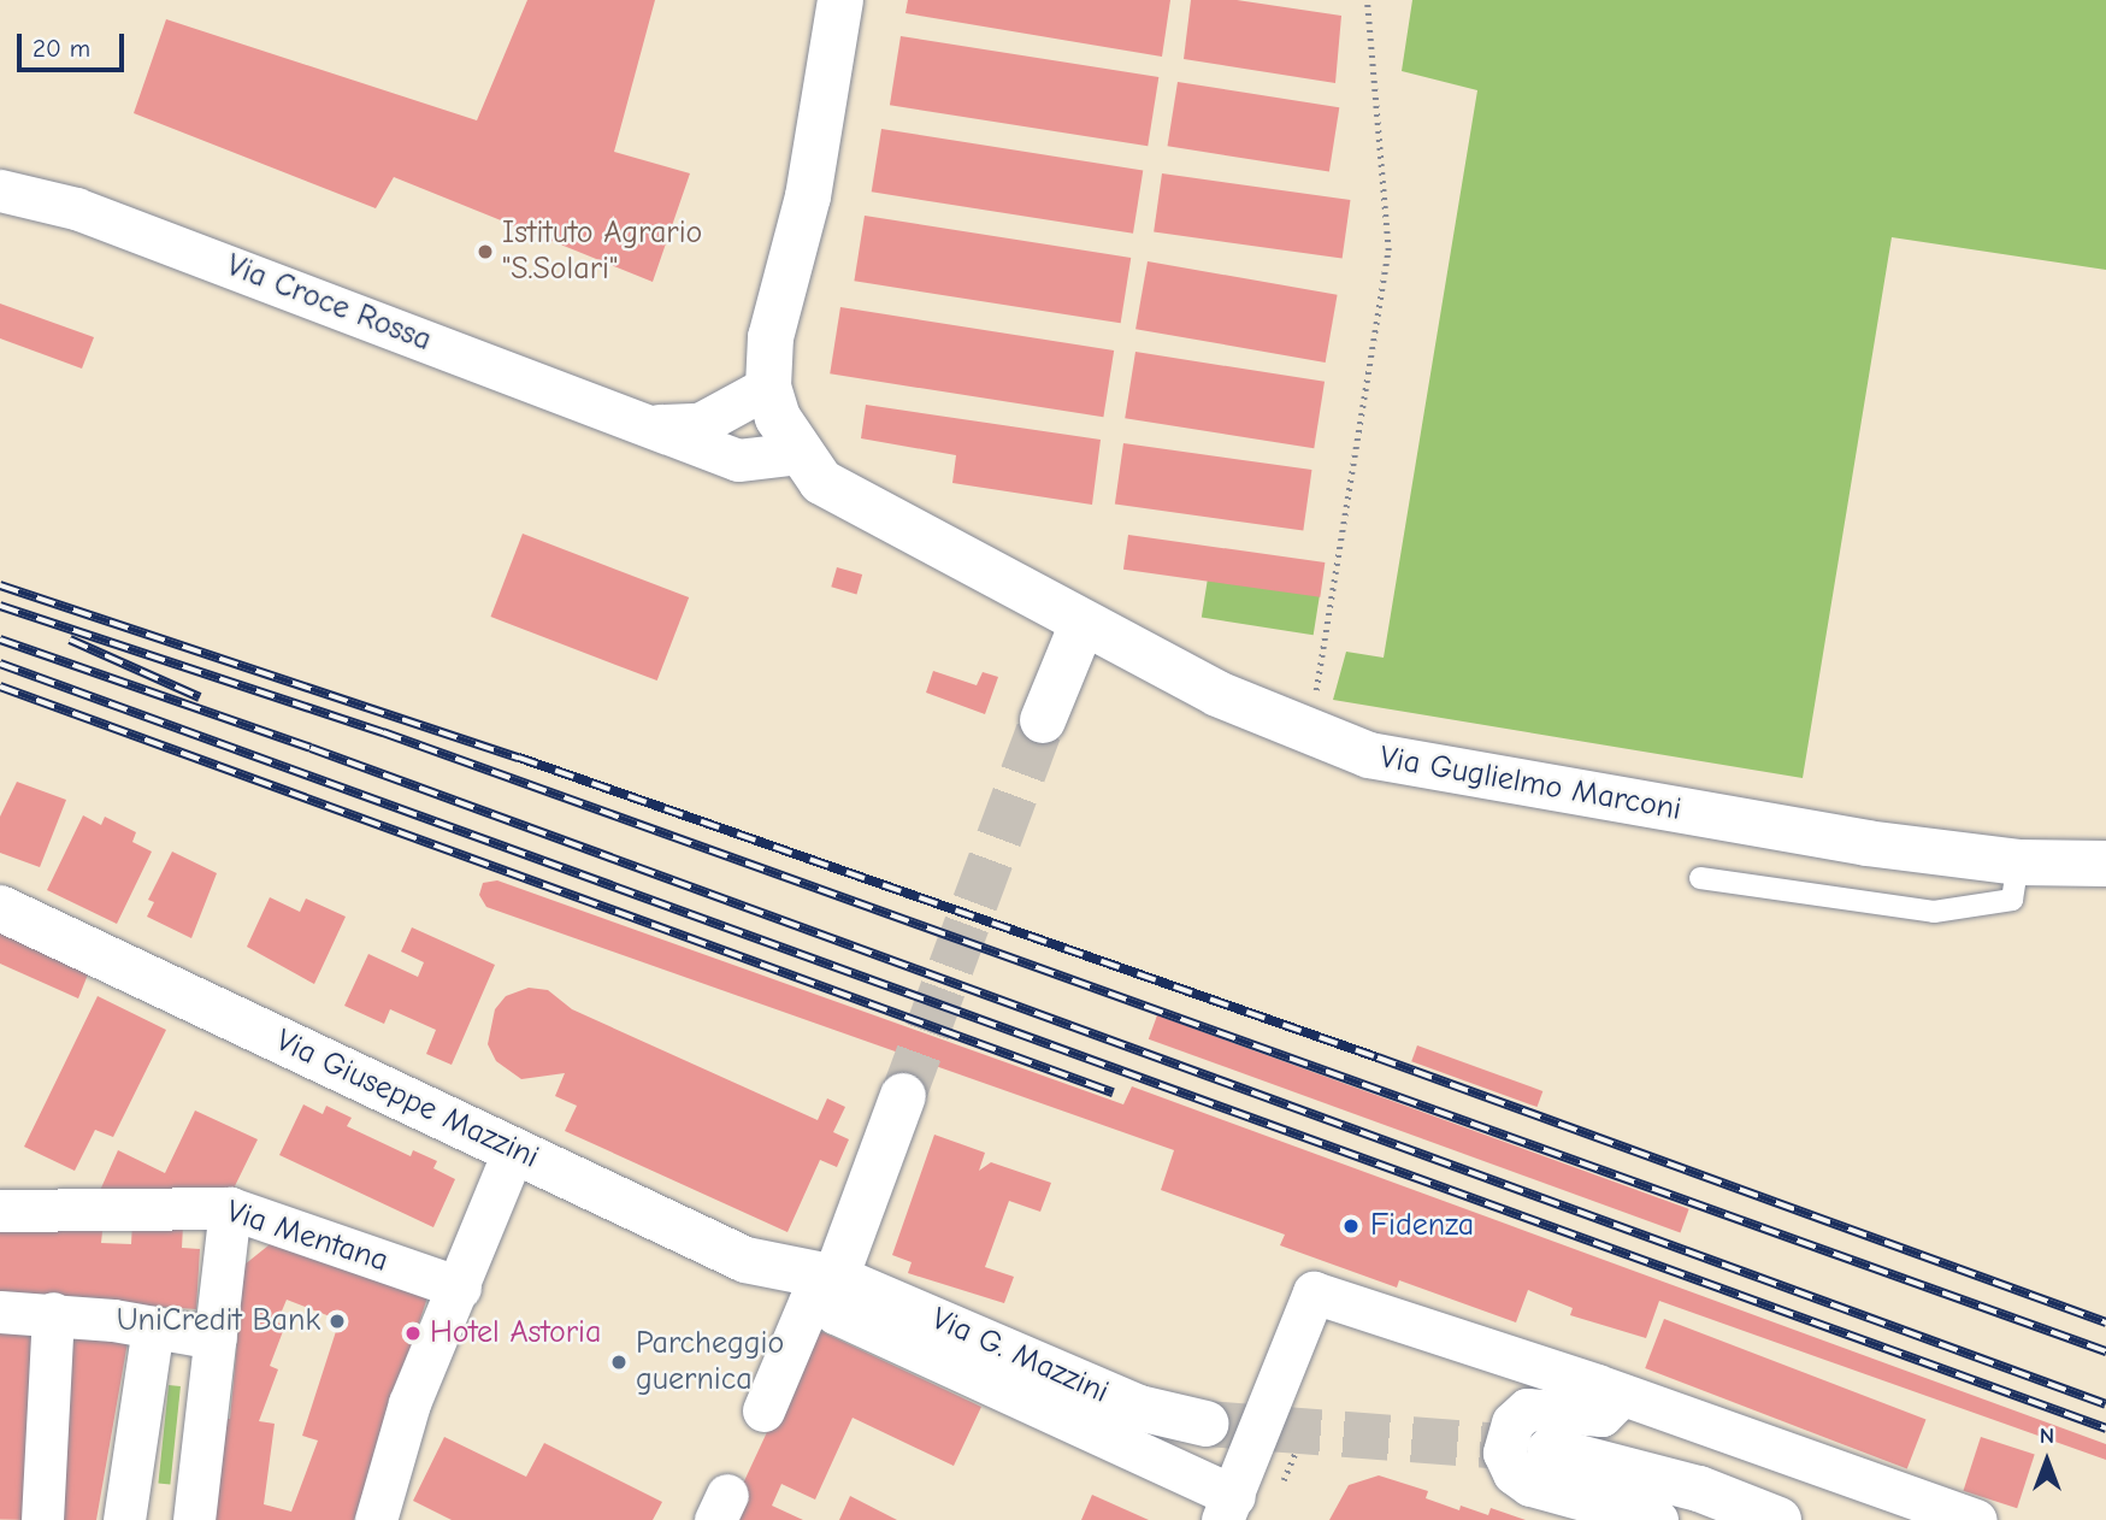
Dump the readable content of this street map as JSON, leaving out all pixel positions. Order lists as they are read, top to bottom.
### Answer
{
  "streets": {
    "street": [
      "Via Croce Rossa",
      "Via Guglielmo Marconi",
      "Via Giuseppe Mazzini",
      "Via Mentana",
      "Via G. Mazzini"
    ]
  },
  "crossings": [
    ["Via Croce Rossa", "Via Guglielmo Marconi"],
    ["Via Giuseppe Mazzini", "Via G. Mazzini"]
  ],
  "places": [
    "Istituto Agrario \"S.Solari\"",
    "Fidenza",
    "UniCredit Bank",
    "Hotel Astoria",
    "Parcheggio guernica"
  ],
  "scale_bar": "20 m",
  "north": "top"
}
